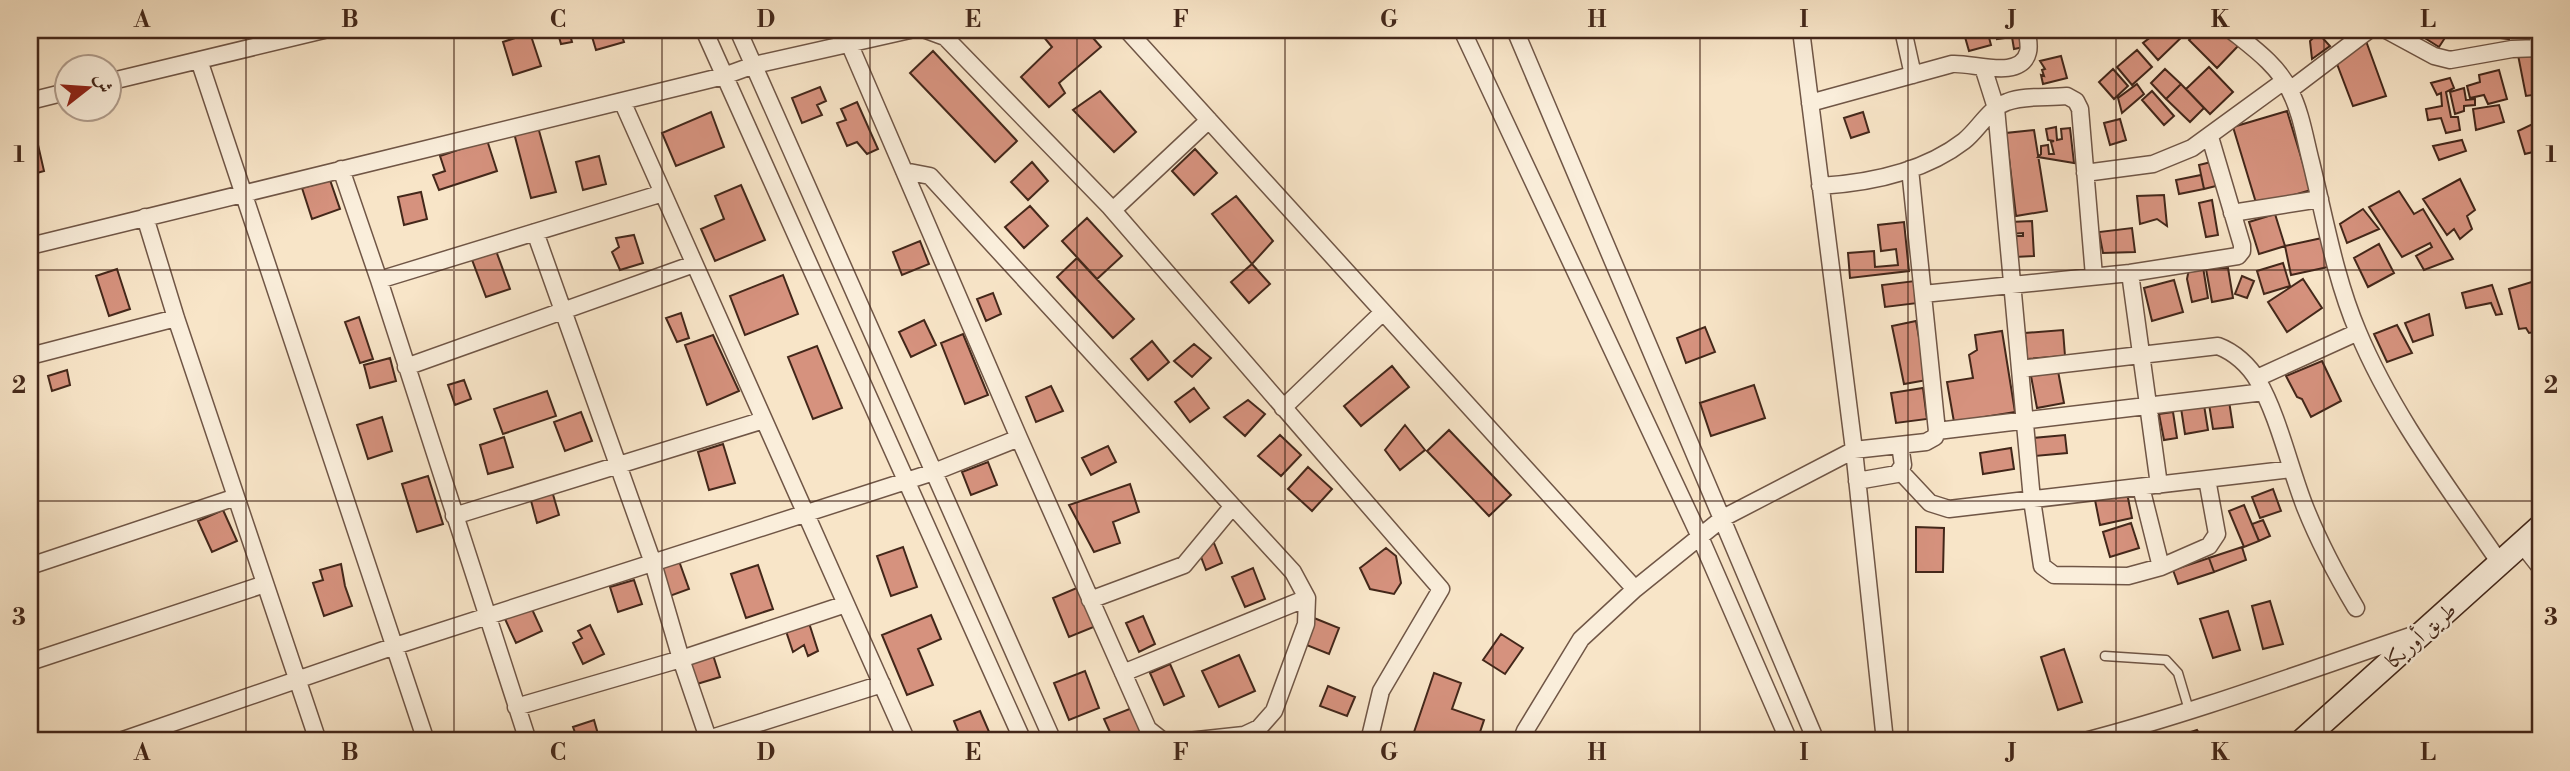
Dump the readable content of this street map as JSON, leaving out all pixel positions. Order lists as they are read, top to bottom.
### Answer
{
  "streets": {
    "street": ["طريق أوريكا"]
  },
  "north": "right",
  "grid": {
    "columns": [
      "A",
      "B",
      "C",
      "D",
      "E",
      "F",
      "G",
      "H",
      "I",
      "J",
      "K",
      "L"
    ],
    "rows": ["1", "2", "3"]
  }
}
